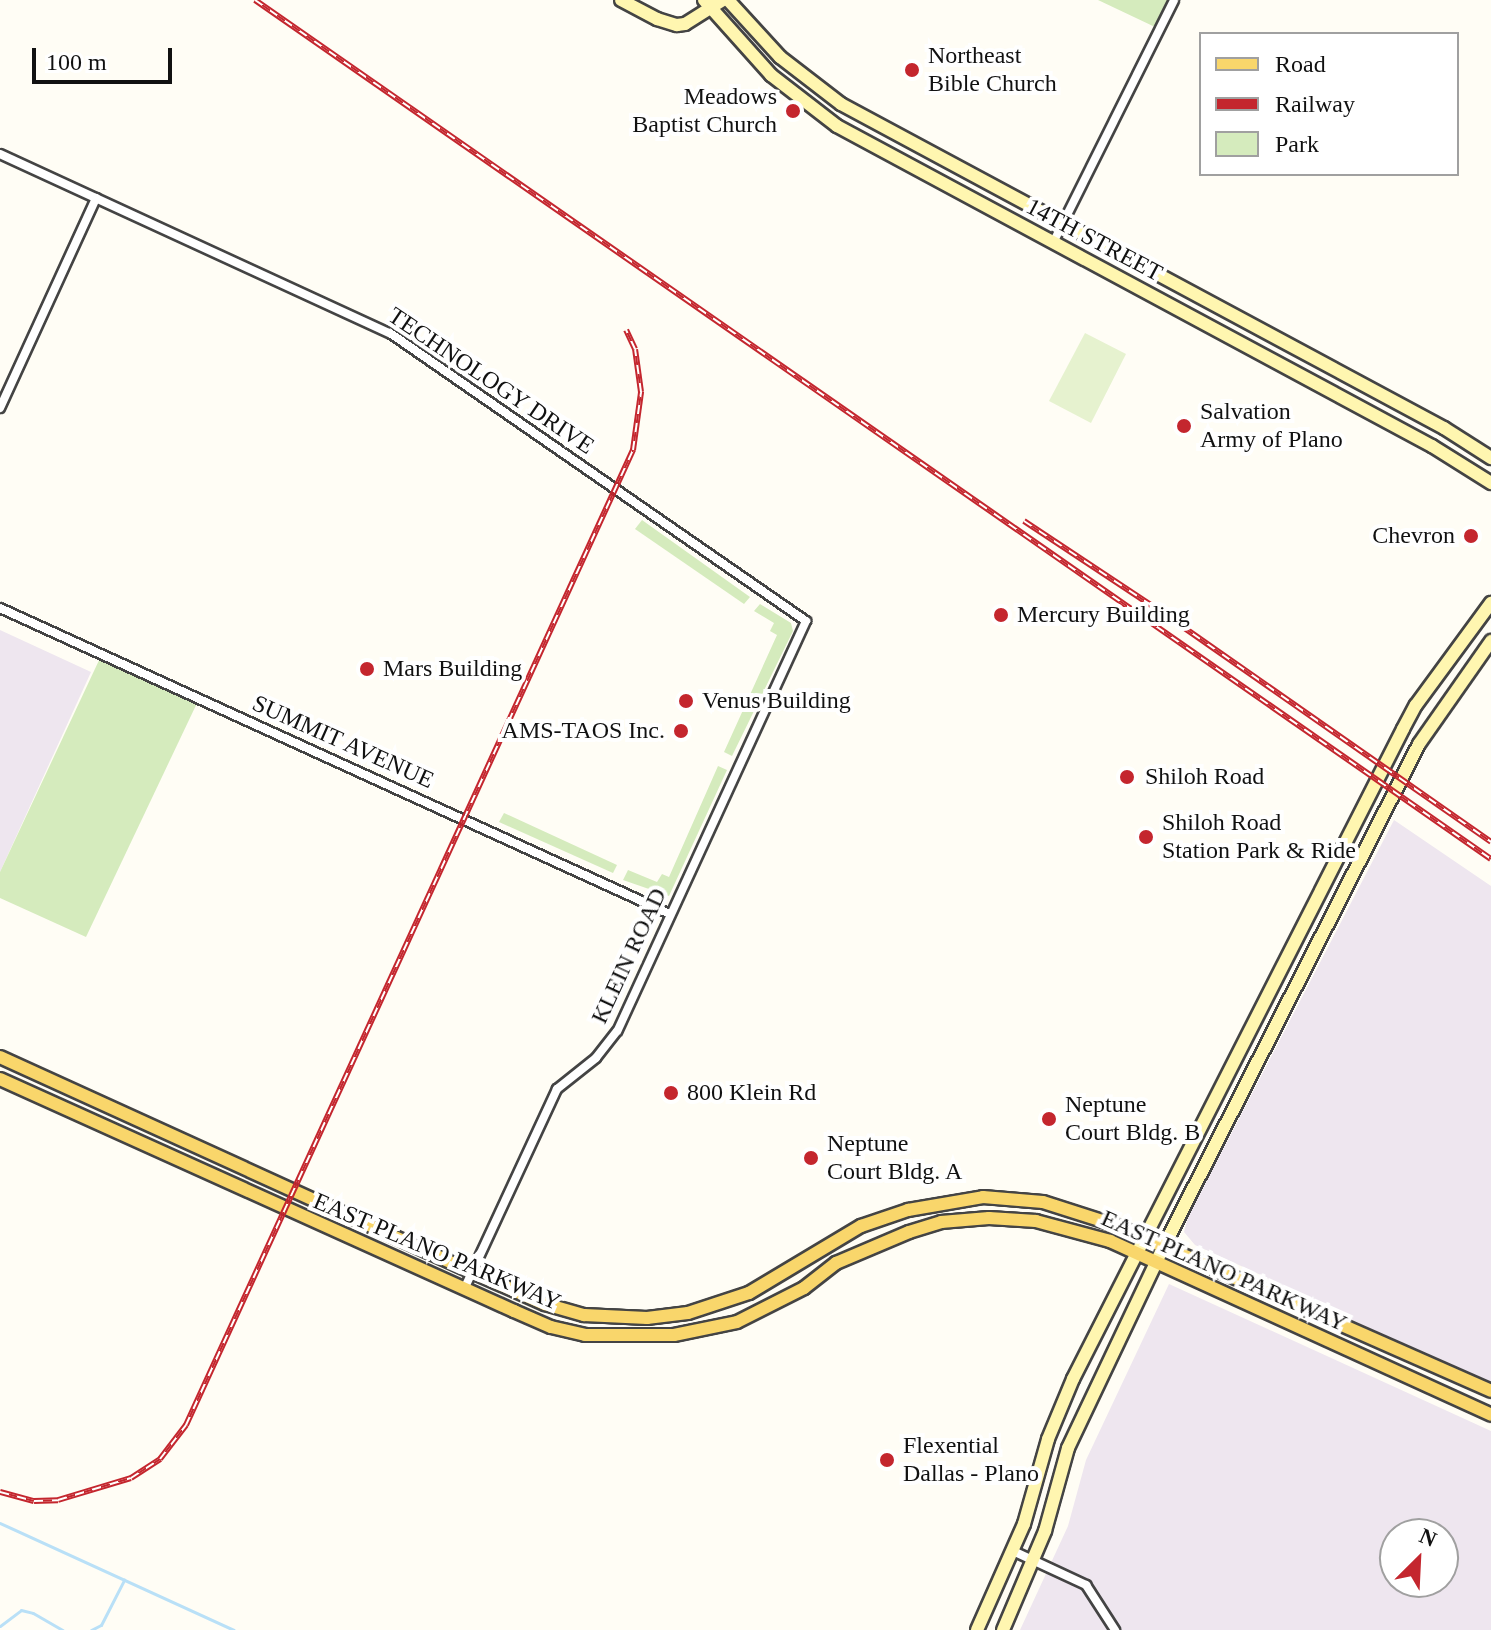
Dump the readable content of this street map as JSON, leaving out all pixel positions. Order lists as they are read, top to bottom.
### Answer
{
  "streets": {
    "main road": ["14TH STREET", "EAST PLANO PARKWAY"],
    "street": ["TECHNOLOGY DRIVE", "SUMMIT AVENUE", "KLEIN ROAD"]
  },
  "crossings": [
    ["TECHNOLOGY DRIVE", "KLEIN ROAD"],
    ["SUMMIT AVENUE", "KLEIN ROAD"],
    ["KLEIN ROAD", "EAST PLANO PARKWAY"]
  ],
  "places": [
    "Northeast Bible Church",
    "Meadows Baptist Church",
    "Salvation Army of Plano",
    "Chevron",
    "Mercury Building",
    "Mars Building",
    "Venus Building",
    "AMS-TAOS Inc.",
    "Shiloh Road",
    "Shiloh Road Station Park & Ride",
    "800 Klein Rd",
    "Neptune Court Bldg. B",
    "Neptune Court Bldg. A",
    "Flexential Dallas - Plano"
  ],
  "legend": ["Road", "Railway", "Park"],
  "scale_bar": "100 m",
  "north": "top right"
}
